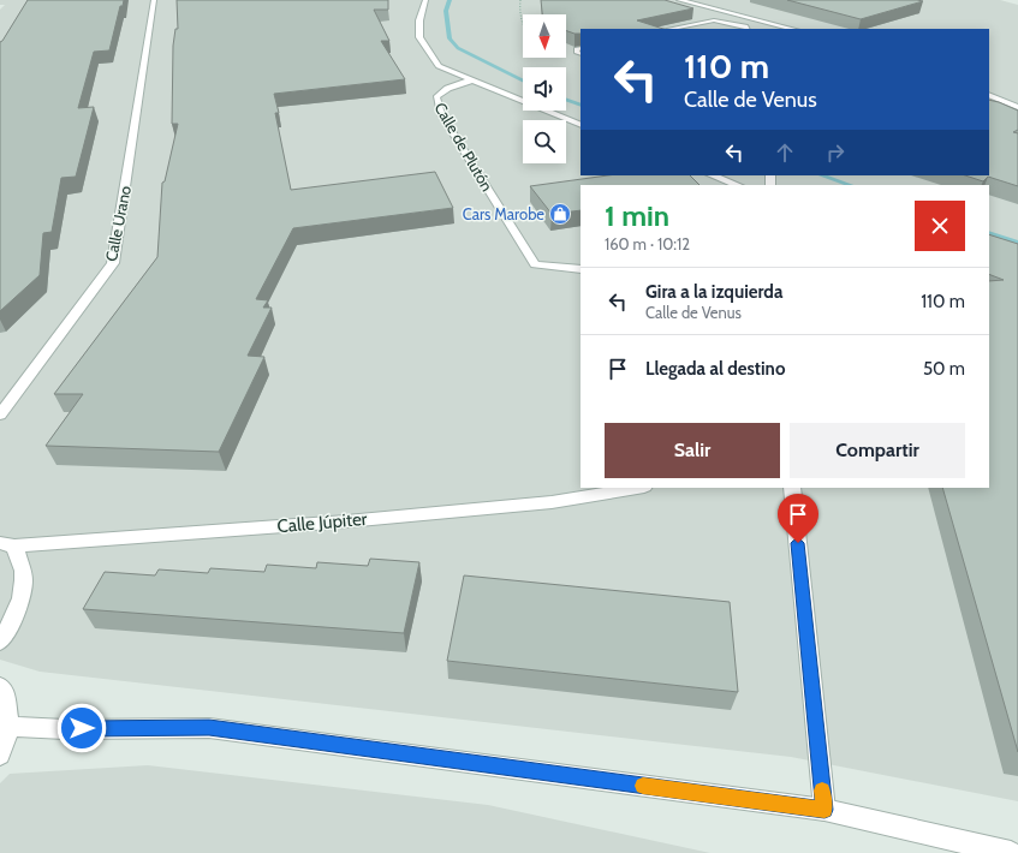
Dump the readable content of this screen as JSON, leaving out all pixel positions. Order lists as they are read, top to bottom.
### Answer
{
  "streets": {
    "street": ["Calle de Plutón", "Calle Urano", "Calle Júpiter"]
  },
  "places": {
    "shop": ["Cars Marobe"]
  },
  "north": "bottom",
  "page": {
    "turn": ["110 m", "Calle de Venus"],
    "heading": ["1 min", "160 m · 10:12"],
    "list": [
      {
        "name": "Gira a la izquierda",
        "note": "Calle de Venus",
        "value": "110 m"
      },
      {
        "name": "Llegada al destino",
        "value": "50 m"
      }
    ],
    "buttons": ["Salir", "Compartir"]
  }
}
